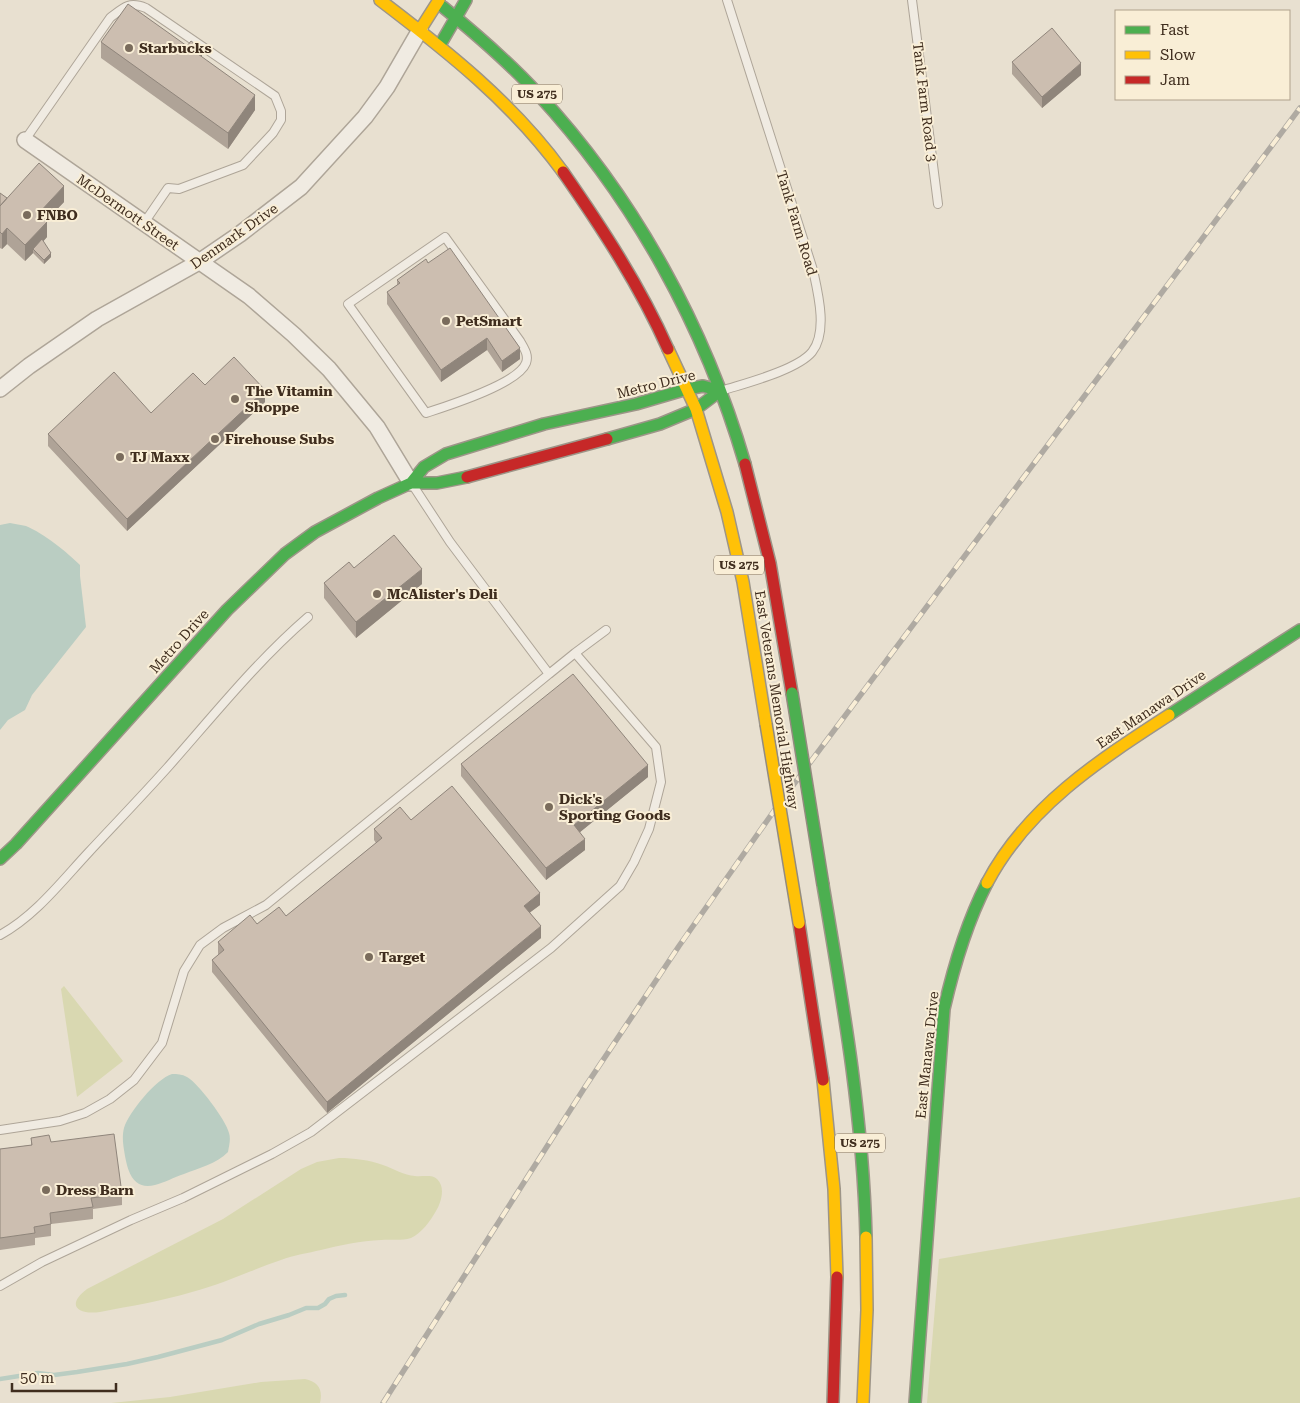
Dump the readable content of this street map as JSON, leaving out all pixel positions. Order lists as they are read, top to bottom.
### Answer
{
  "streets": {
    "main road": [
      "US 275",
      "Metro Drive",
      "East Veterans Memorial Highway",
      "East Manawa Drive"
    ],
    "street": ["McDermott Street", "Denmark Drive"],
    "lane": ["Tank Farm Road 3", "Tank Farm Road"]
  },
  "crossings": [
    ["McDermott Street", "Denmark Drive"],
    ["McDermott Street", "Metro Drive"],
    ["Tank Farm Road", "Metro Drive"],
    ["Tank Farm Road", "East Veterans Memorial Highway"],
    ["Denmark Drive", "East Veterans Memorial Highway"],
    ["Metro Drive", "East Veterans Memorial Highway"]
  ],
  "places": [
    "Starbucks",
    "FNBO",
    "PetSmart",
    "The Vitamin Shoppe",
    "Firehouse Subs",
    "TJ Maxx",
    "McAlister's Deli",
    "Dick's Sporting Goods",
    "Target",
    "Dress Barn"
  ],
  "legend": ["Fast", "Slow", "Jam"],
  "scale_bar": "50 m"
}
